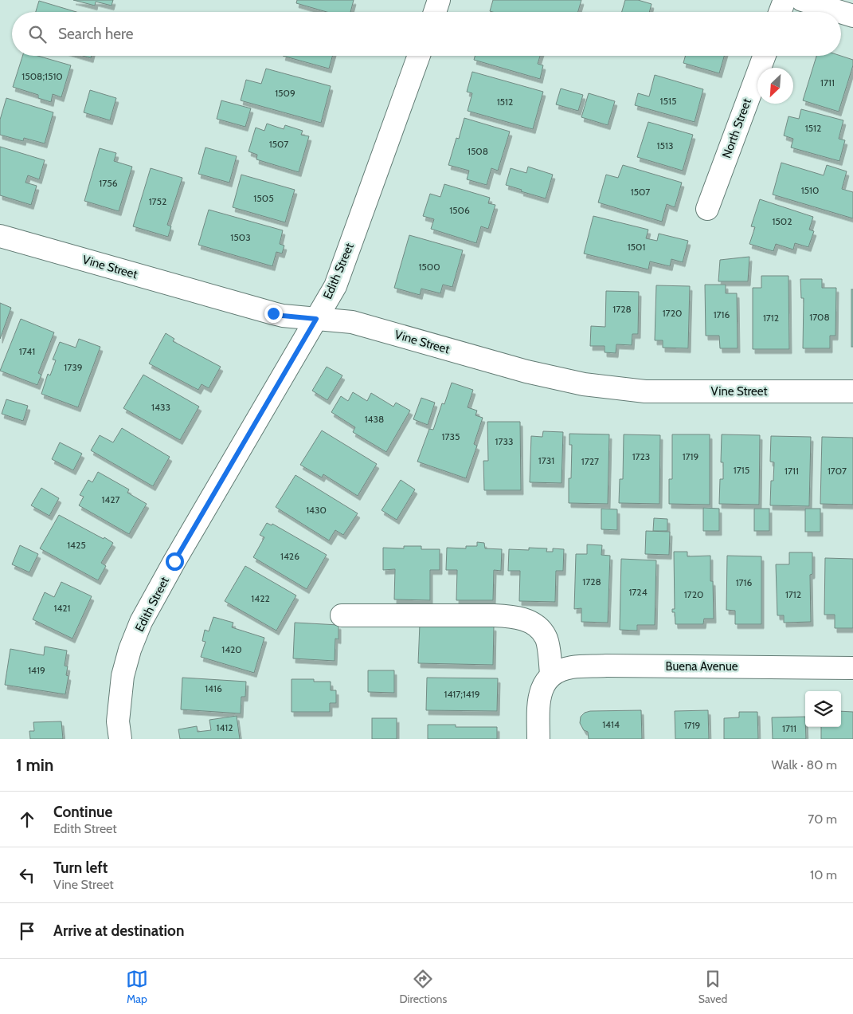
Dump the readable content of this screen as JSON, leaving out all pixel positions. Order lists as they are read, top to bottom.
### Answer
{
  "streets": {
    "street": [
      "North Street",
      "Vine Street",
      "Edith Street",
      "Buena Avenue"
    ]
  },
  "crossings": [
    ["Vine Street", "Edith Street"]
  ],
  "house_numbers": [
    "1508;1510",
    "1711",
    "1509",
    "1515",
    "1512",
    "1512",
    "1507",
    "1513",
    "1508",
    "1756",
    "1510",
    "1507",
    "1505",
    "1752",
    "1506",
    "1502",
    "1503",
    "1501",
    "1500",
    "1728",
    "1720",
    "1716",
    "1708",
    "1712",
    "1741",
    "1739",
    "1433",
    "1438",
    "1735",
    "1733",
    "1723",
    "1719",
    "1731",
    "1727",
    "1715",
    "1711",
    "1707",
    "1427",
    "1430",
    "1425",
    "1426",
    "1728",
    "1716",
    "1724",
    "1720",
    "1712",
    "1422",
    "1421",
    "1420",
    "1419",
    "1416",
    "1417;1419",
    "1414",
    "1719",
    "1412",
    "1711"
  ],
  "north": "bottom left",
  "page": {
    "search": "Search here",
    "heading": ["1 min", "Walk · 80 m"],
    "list": [
      ["Continue", "Edith Street", "70 m"],
      ["Turn left", "Vine Street", "10 m"],
      "Arrive at destination"
    ],
    "nav": ["Map", "Directions", "Saved"]
  }
}
